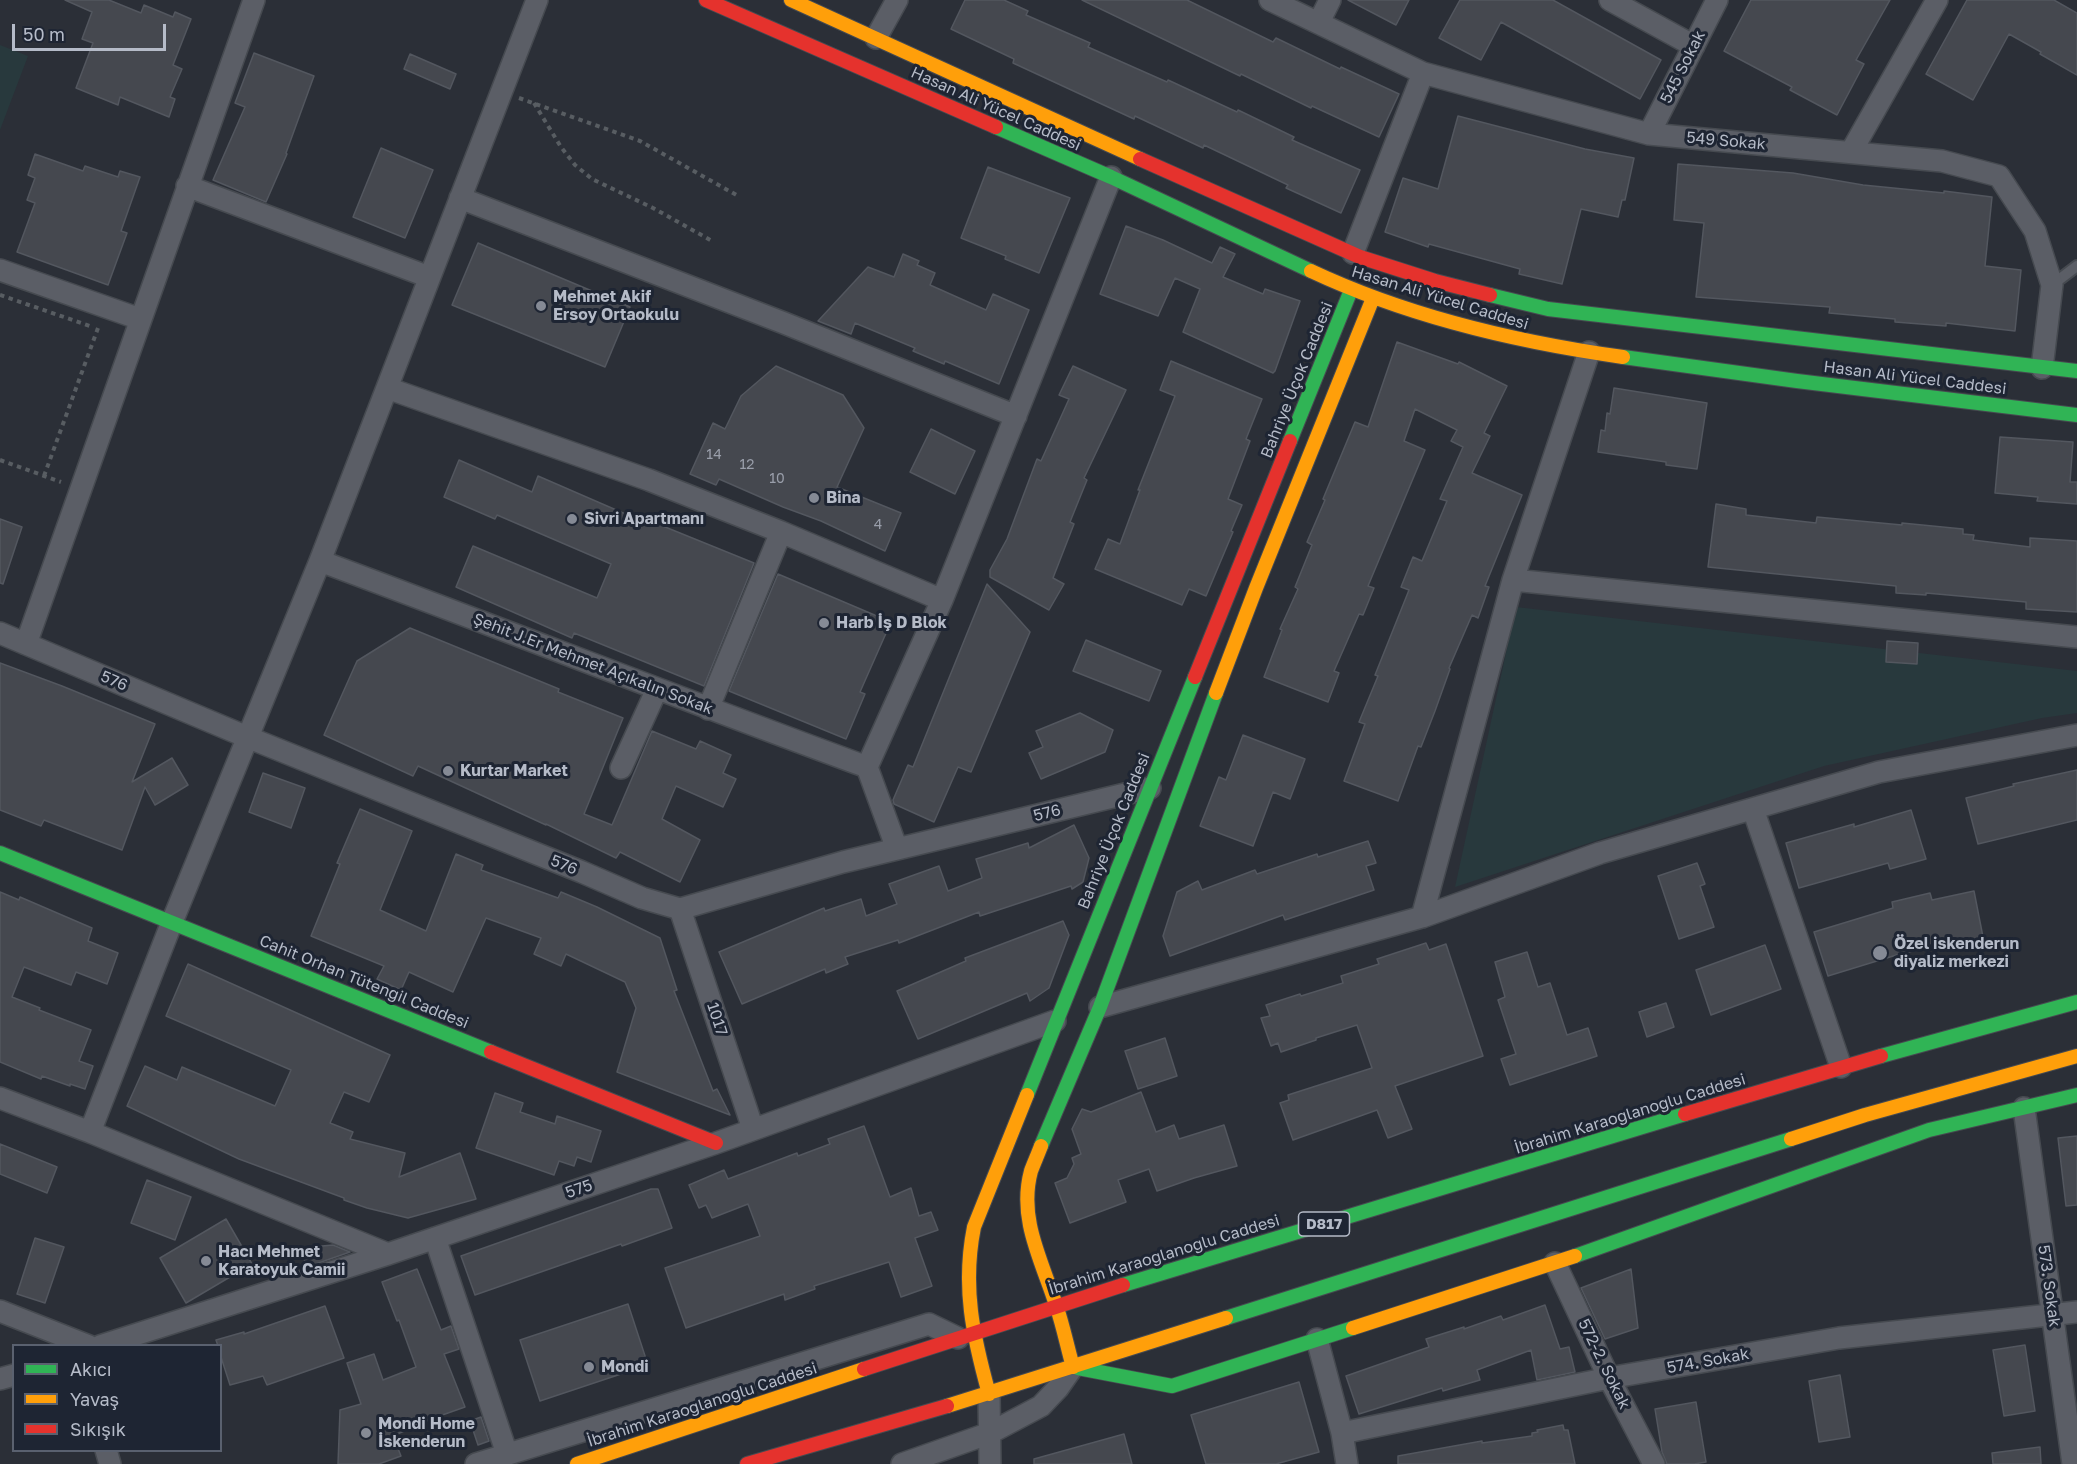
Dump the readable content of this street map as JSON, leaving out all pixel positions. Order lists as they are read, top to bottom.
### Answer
{
  "streets": {
    "main road": [
      "Hasan Ali Yücel Caddesi",
      "Bahriye Üçok Caddesi",
      "Cahit Orhan Tütengil Caddesi",
      "İbrahim Karaoğlanoğlu Caddesi",
      "D817"
    ],
    "street": [
      "545 Sokak",
      "549 Sokak",
      "Şehit J.Er Mehmet Açıkalın Sokak",
      "576",
      "1017",
      "575",
      "573. Sokak",
      "574. Sokak",
      "572-2. Sokak"
    ]
  },
  "crossings": [
    ["545 Sokak", "549 Sokak"],
    ["Hasan Ali Yücel Caddesi", "Bahriye Üçok Caddesi"],
    ["Bahriye Üçok Caddesi", "576"],
    ["Bahriye Üçok Caddesi", "İbrahim Karaoğlanoğlu Caddesi"],
    ["Bahriye Üçok Caddesi", "575"],
    ["576", "1017"],
    ["Cahit Orhan Tütengil Caddesi", "575"],
    ["1017", "575"],
    ["573. Sokak", "574. Sokak"],
    ["574. Sokak", "572-2. Sokak"]
  ],
  "places": [
    "Mehmet Akif Ersoy Ortaokulu",
    "Bina",
    "Sivri Apartmanı",
    "Harb İş D Blok",
    "Kurtar Market",
    "Özel iskenderun diyaliz merkezi",
    "Hacı Mehmet Karatoyuk Camii",
    "Mondi",
    "Mondi Home İskenderun"
  ],
  "house_numbers": [
    "14",
    "12",
    "10",
    "4"
  ],
  "legend": ["Akıcı", "Yavaş", "Sıkışık"],
  "scale_bar": "50 m"
}
